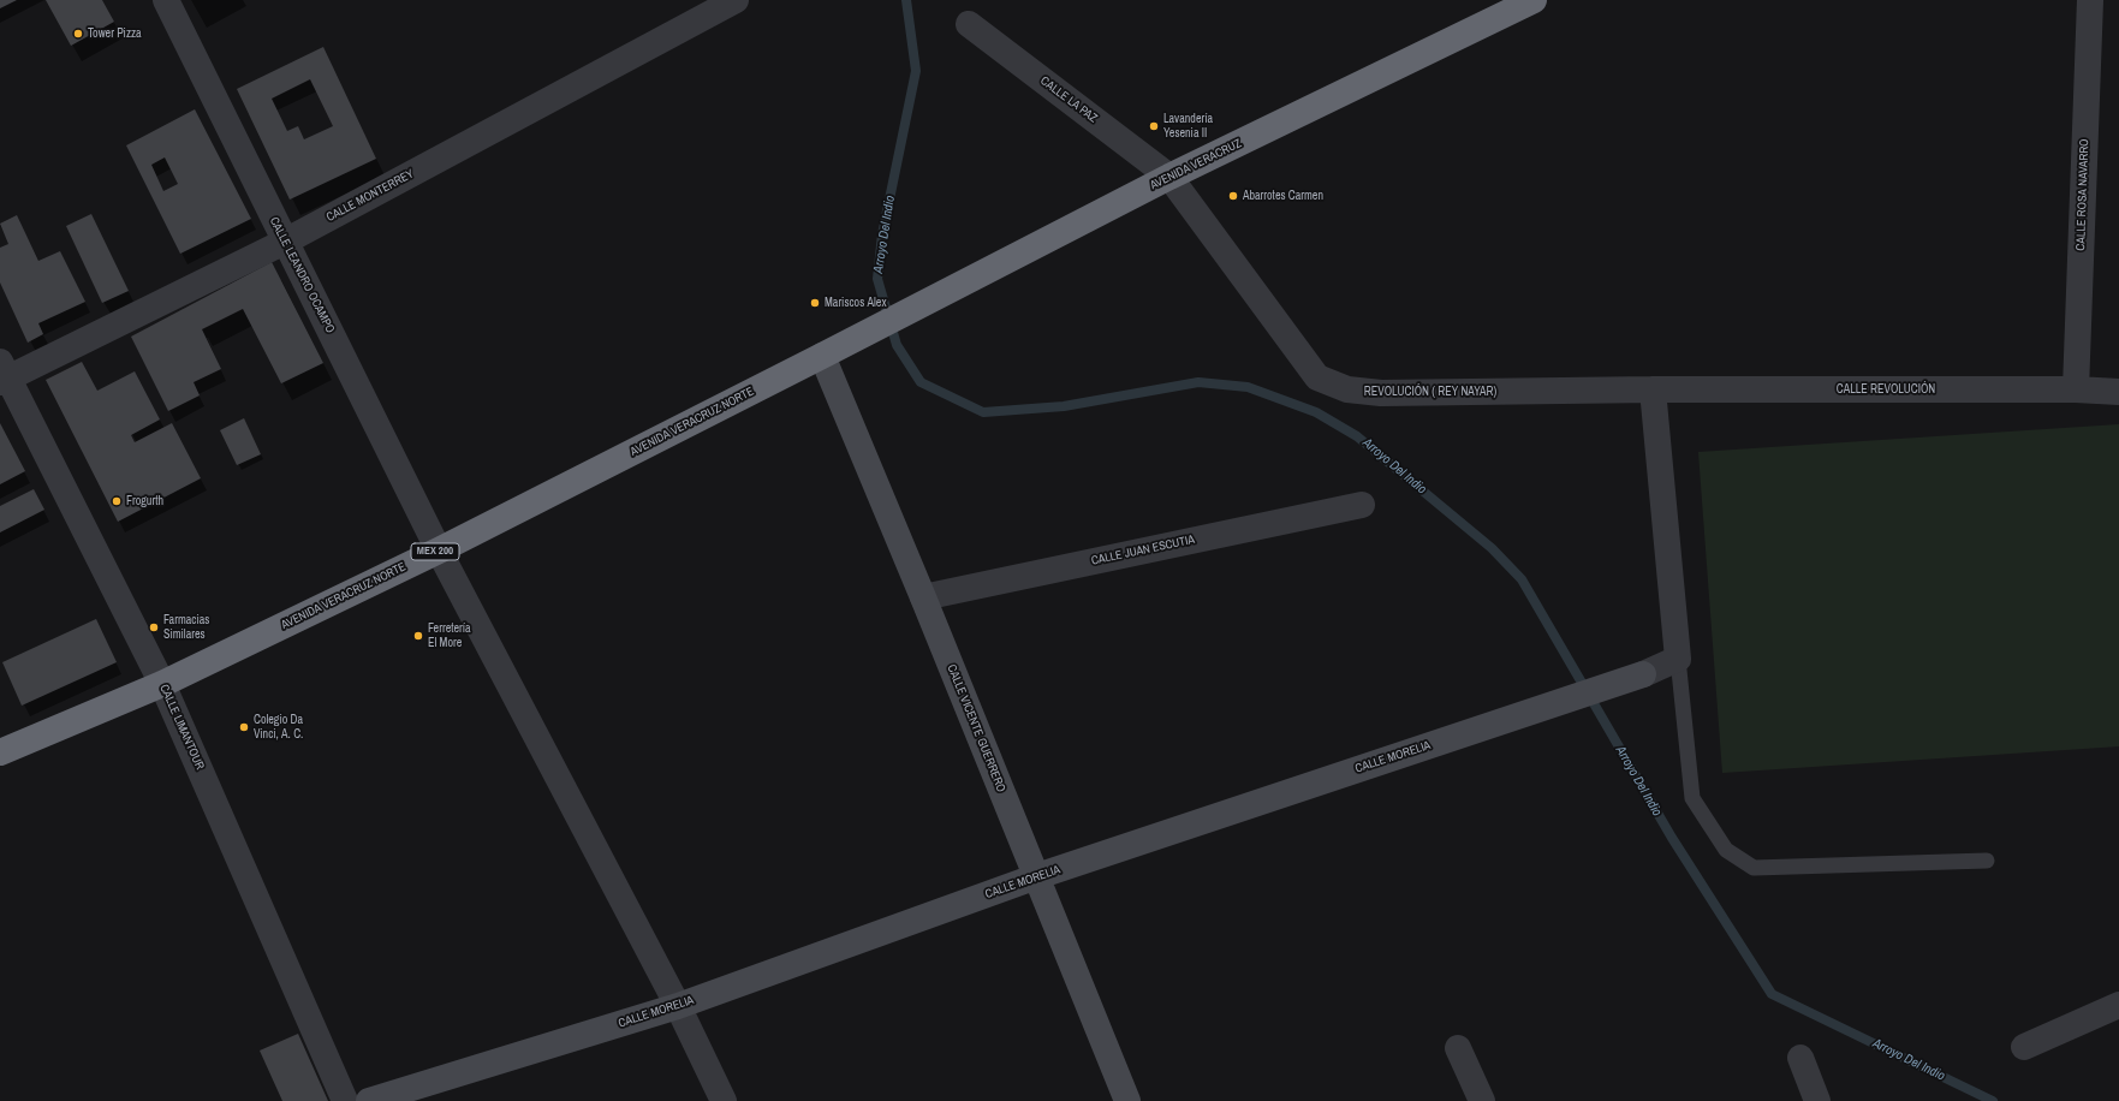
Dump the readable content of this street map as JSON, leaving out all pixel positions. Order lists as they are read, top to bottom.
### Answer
{
  "streets": {
    "highway": ["AVENIDA VERACRUZ", "AVENIDA VERACRUZ NORTE", "MEX 200"],
    "street": [
      "CALLE LA PAZ",
      "CALLE ROSA NAVARRO",
      "CALLE MONTERREY",
      "CALLE LEANDRO OCAMPO",
      "CALLE REVOLUCIÓN",
      "REVOLUCIÓN ( REY NAYAR)",
      "CALLE JUAN ESCUTIA",
      "CALLE LIMANTOUR",
      "CALLE VICENTE GUERRERO",
      "CALLE MORELIA"
    ]
  },
  "crossings": [
    ["CALLE LA PAZ", "AVENIDA VERACRUZ"],
    ["CALLE LA PAZ", "REVOLUCIÓN ( REY NAYAR)"],
    ["AVENIDA VERACRUZ", "REVOLUCIÓN ( REY NAYAR)"],
    ["AVENIDA VERACRUZ", "AVENIDA VERACRUZ NORTE"],
    ["CALLE ROSA NAVARRO", "CALLE REVOLUCIÓN"],
    ["CALLE MONTERREY", "CALLE LEANDRO OCAMPO"],
    ["CALLE MONTERREY", "CALLE LIMANTOUR"],
    ["CALLE LEANDRO OCAMPO", "AVENIDA VERACRUZ NORTE"],
    ["CALLE LEANDRO OCAMPO", "CALLE MORELIA"],
    ["CALLE REVOLUCIÓN", "REVOLUCIÓN ( REY NAYAR)"],
    ["AVENIDA VERACRUZ NORTE", "CALLE LIMANTOUR"],
    ["AVENIDA VERACRUZ NORTE", "CALLE VICENTE GUERRERO"],
    ["CALLE JUAN ESCUTIA", "CALLE VICENTE GUERRERO"],
    ["CALLE VICENTE GUERRERO", "CALLE MORELIA"]
  ],
  "water": ["Arroyo Del Indio"],
  "places": [
    "Tower Pizza",
    "Lavandería Yesenia II",
    "Abarrotes Carmen",
    "Mariscos Alex",
    "Frogurth",
    "Farmacias Similares",
    "Ferretería El More",
    "Colegio Da Vinci, A. C."
  ]
}
